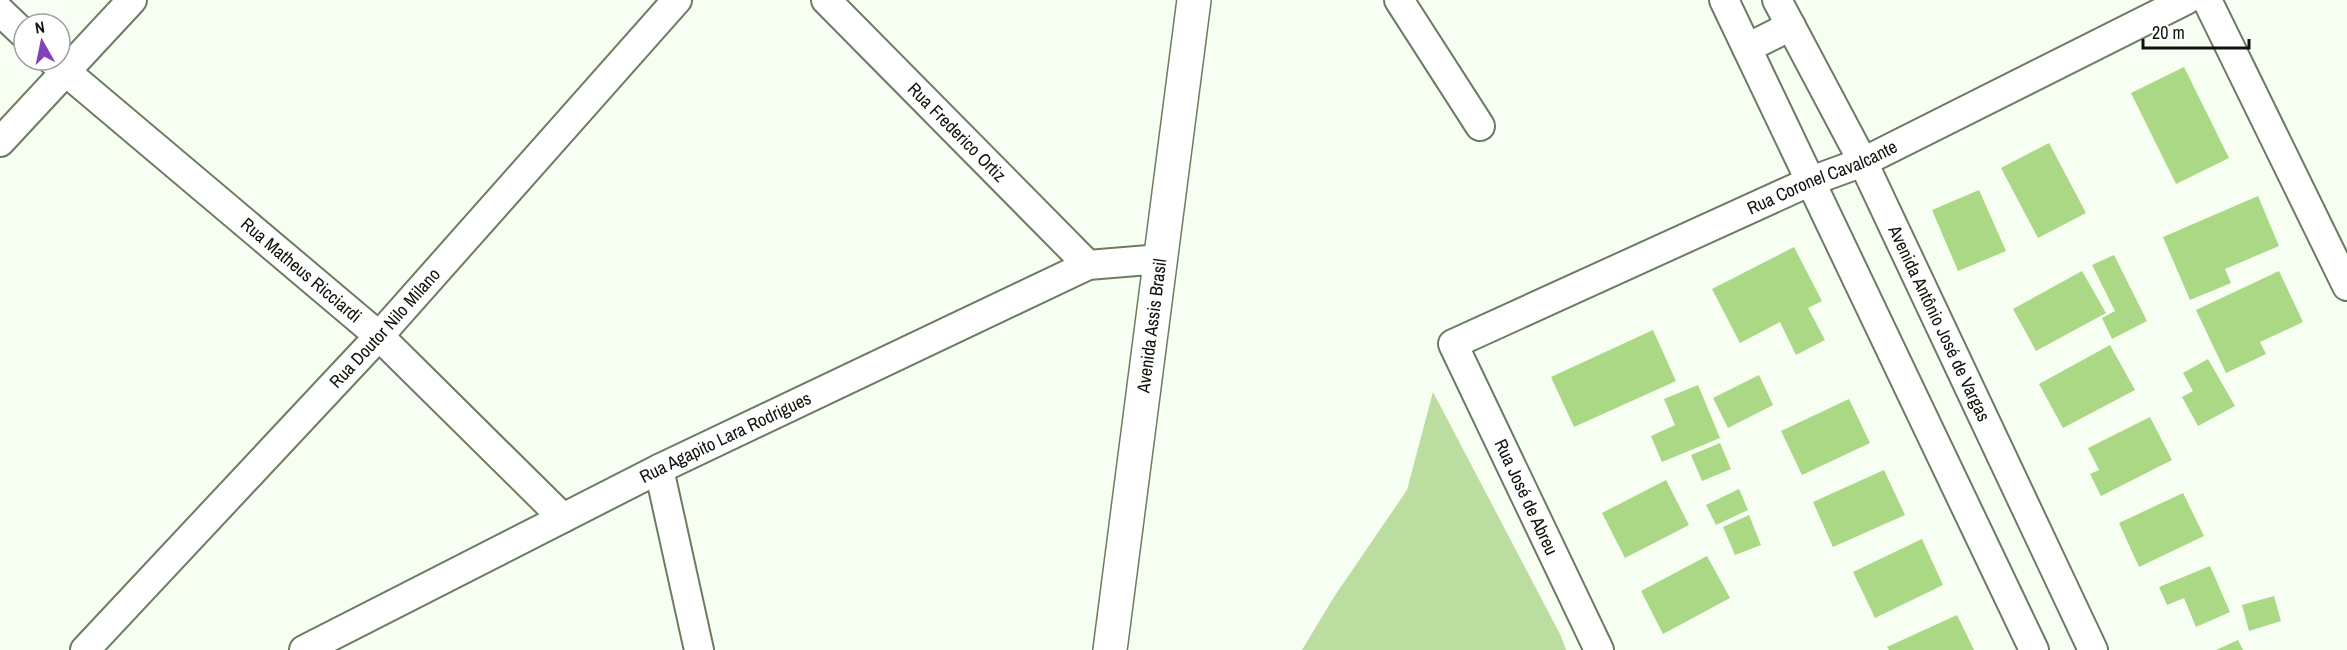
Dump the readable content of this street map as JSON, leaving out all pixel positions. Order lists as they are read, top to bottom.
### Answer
{
  "streets": {
    "main road": ["Avenida Assis Brasil"],
    "street": [
      "Rua Frederico Ortiz",
      "Rua Coronel Cavalcante",
      "Rua Matheus Ricciardi",
      "Avenida Antônio José de Vargas",
      "Rua Doutor Nilo Milano",
      "Rua Agapito Lara Rodrigues",
      "Rua José de Abreu"
    ]
  },
  "crossings": [
    ["Rua Frederico Ortiz", "Rua Agapito Lara Rodrigues"],
    ["Rua Coronel Cavalcante", "Avenida Antônio José de Vargas"],
    ["Rua Coronel Cavalcante", "Rua José de Abreu"],
    ["Rua Matheus Ricciardi", "Rua Doutor Nilo Milano"],
    ["Rua Matheus Ricciardi", "Rua Agapito Lara Rodrigues"],
    ["Avenida Assis Brasil", "Rua Agapito Lara Rodrigues"]
  ],
  "scale_bar": "20 m",
  "north": "top"
}
